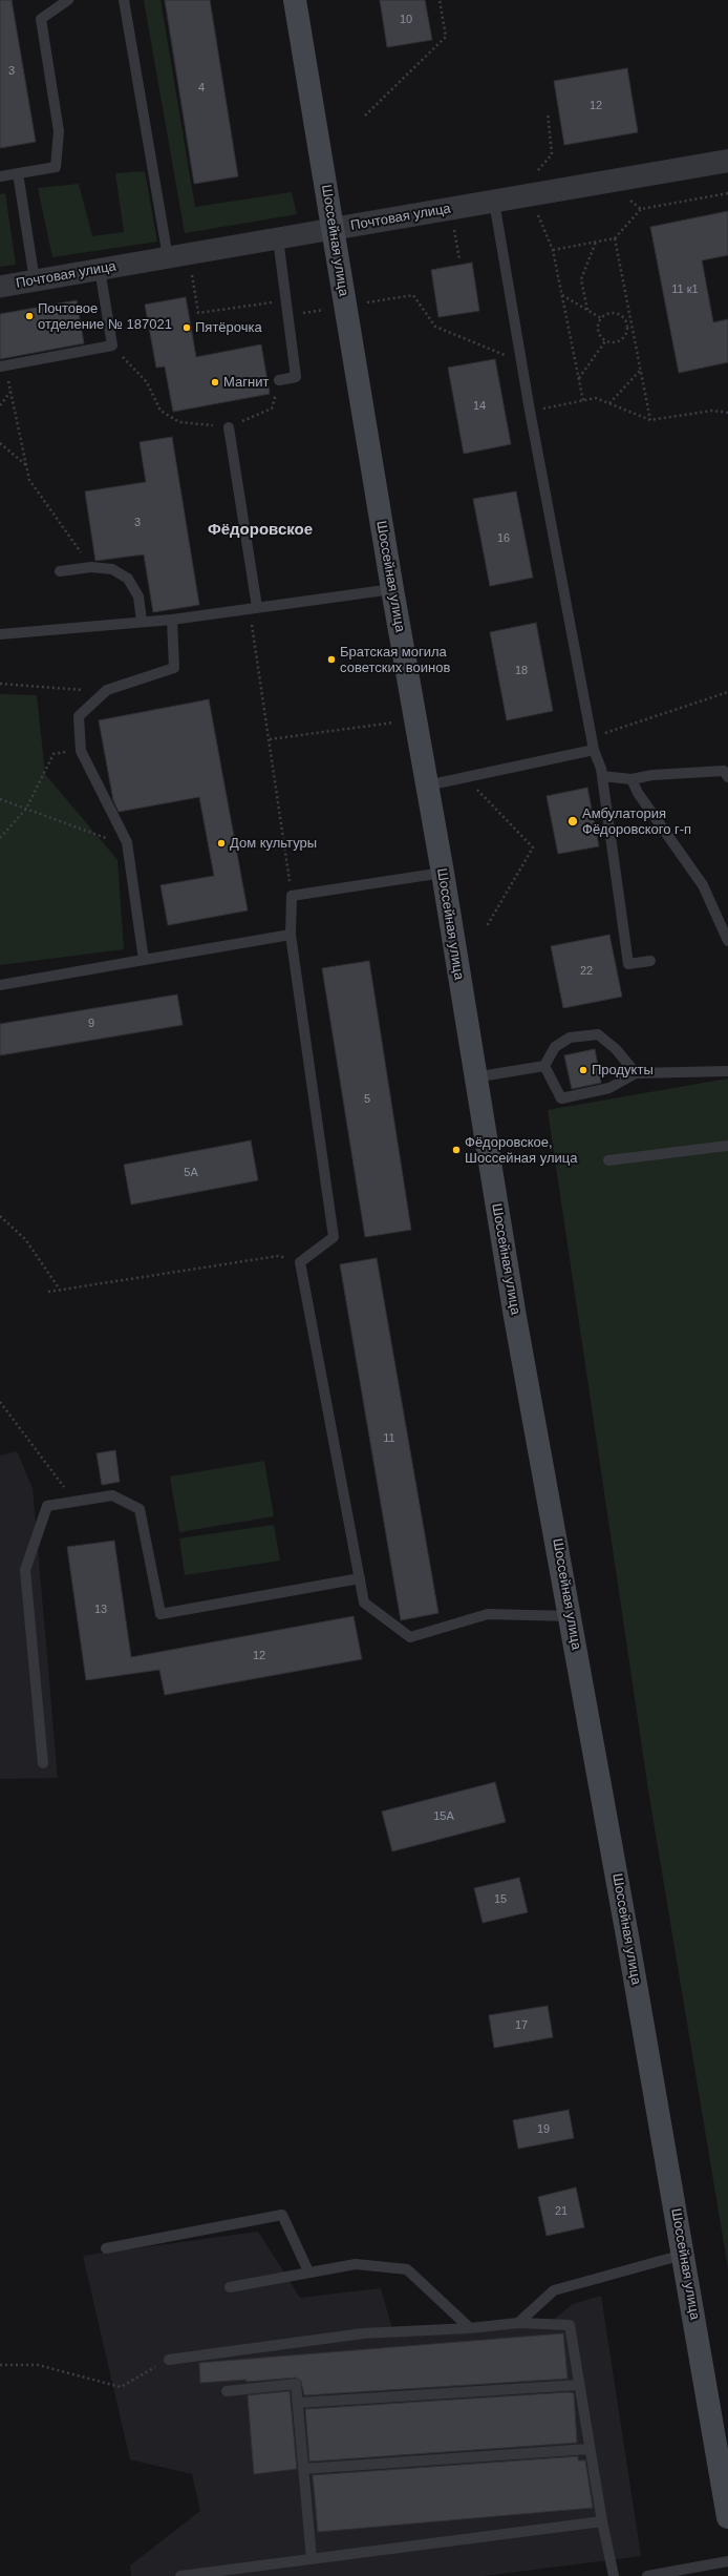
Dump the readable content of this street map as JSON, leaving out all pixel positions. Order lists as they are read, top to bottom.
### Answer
{
  "streets": {
    "main road": ["Шоссейная улица"],
    "street": ["Почтовая улица"]
  },
  "crossings": [
    ["Почтовая улица", "Шоссейная улица"]
  ],
  "districts": ["Фёдоровское"],
  "places": [
    "Почтовое отделение № 187021",
    "Пятёрочка",
    "Магнит",
    "Братская могила советских воинов",
    "Амбулатория Фёдоровского г-п",
    "Дом культуры",
    "Продукты",
    "Фёдоровское, Шоссейная улица"
  ],
  "house_numbers": [
    "10",
    "3",
    "4",
    "12",
    "11 к1",
    "14",
    "3",
    "16",
    "18",
    "22",
    "9",
    "5",
    "5А",
    "11",
    "13",
    "12",
    "15А",
    "15",
    "17",
    "19",
    "21"
  ]
}
